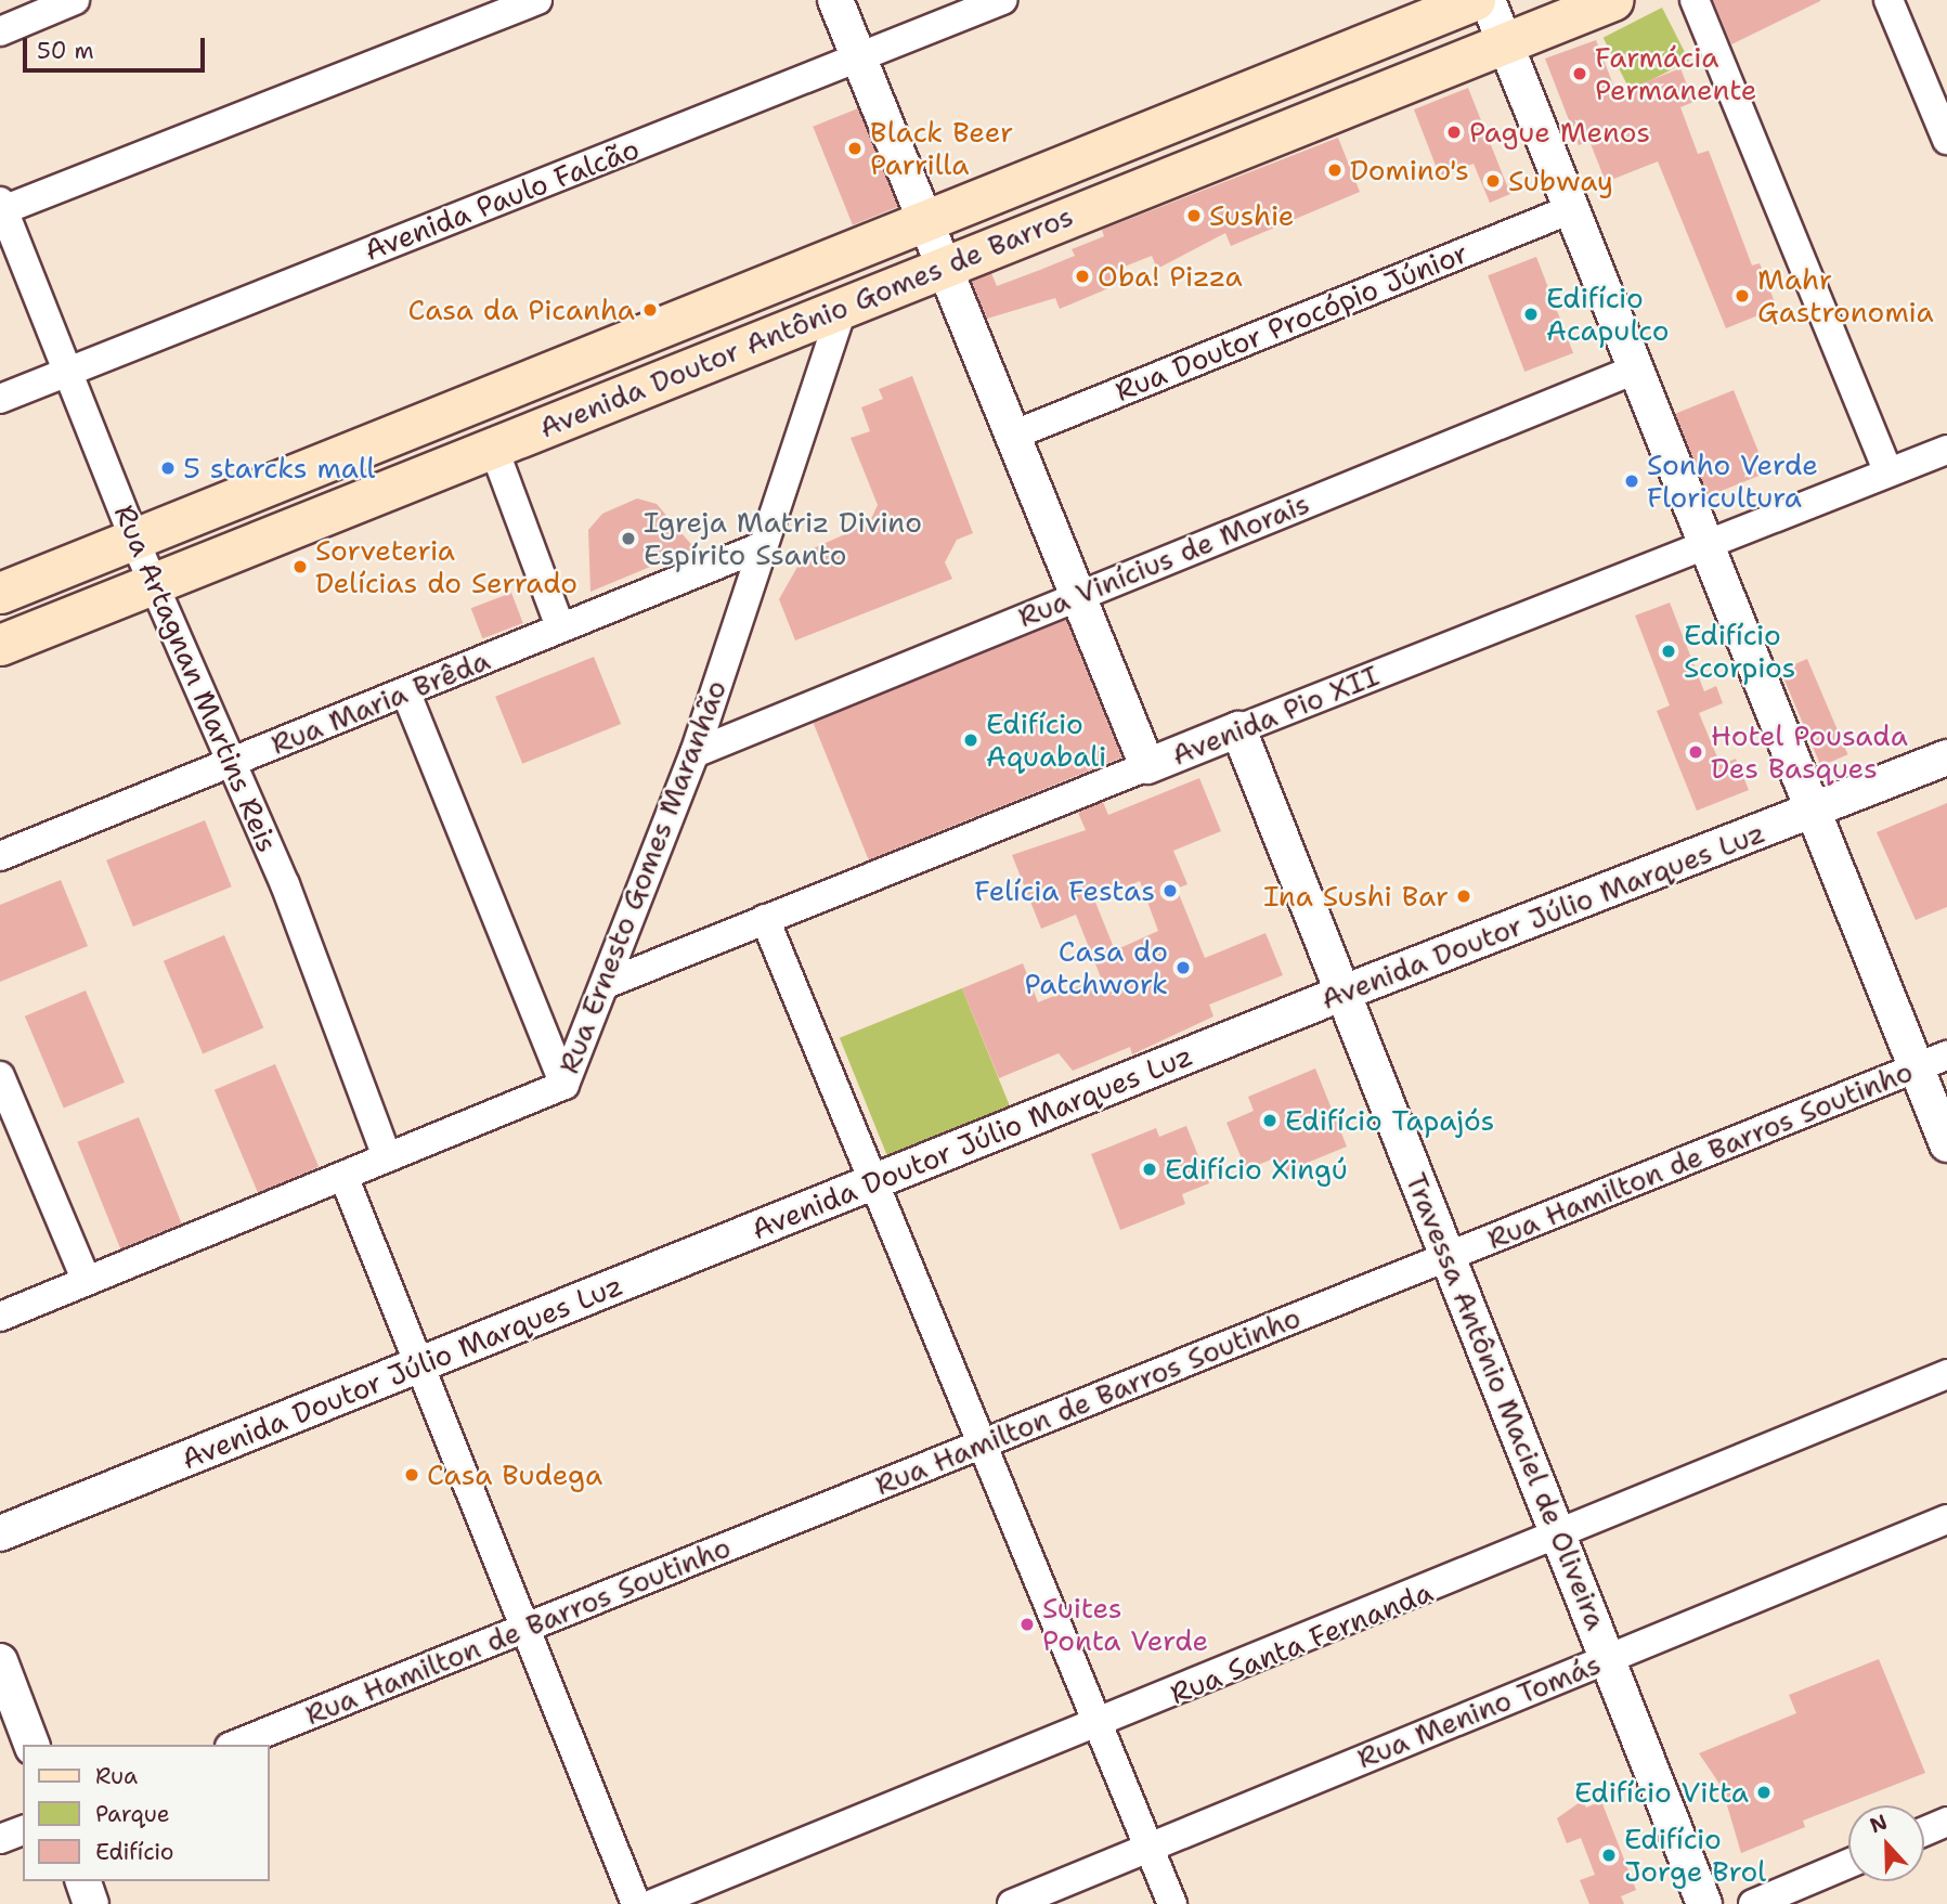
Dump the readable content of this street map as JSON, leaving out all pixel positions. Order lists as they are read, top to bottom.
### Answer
{
  "streets": {
    "main road": ["Avenida Doutor Antônio Gomes de Barros"],
    "street": [
      "Avenida Paulo Falcão",
      "Rua Doutor Procópio Júnior",
      "Rua Vinícius de Morais",
      "Rua Artagnan Martins Reis",
      "Rua Maria Brêda",
      "Avenida Pio XII",
      "Rua Ernesto Gomes Maranhão",
      "Avenida Doutor Júlio Marques Luz",
      "Rua Hamilton de Barros Soutinho",
      "Travessa Antônio Maciel de Oliveira",
      "Rua Santa Fernanda",
      "Rua Menino Tomás"
    ]
  },
  "crossings": [
    ["Avenida Paulo Falcão", "Rua Artagnan Martins Reis"],
    ["Avenida Doutor Antônio Gomes de Barros", "Rua Artagnan Martins Reis"],
    ["Avenida Doutor Antônio Gomes de Barros", "Rua Ernesto Gomes Maranhão"],
    ["Rua Vinícius de Morais", "Rua Ernesto Gomes Maranhão"],
    ["Rua Artagnan Martins Reis", "Rua Maria Brêda"],
    ["Rua Artagnan Martins Reis", "Rua Ernesto Gomes Maranhão"],
    ["Rua Maria Brêda", "Rua Ernesto Gomes Maranhão"],
    ["Avenida Pio XII", "Rua Ernesto Gomes Maranhão"],
    ["Avenida Pio XII", "Travessa Antônio Maciel de Oliveira"],
    ["Avenida Doutor Júlio Marques Luz", "Travessa Antônio Maciel de Oliveira"],
    ["Rua Hamilton de Barros Soutinho", "Travessa Antônio Maciel de Oliveira"],
    ["Travessa Antônio Maciel de Oliveira", "Rua Santa Fernanda"],
    ["Travessa Antônio Maciel de Oliveira", "Rua Menino Tomás"]
  ],
  "places": [
    "Farmácia Permanente",
    "Pague Menos",
    "Black Beer Parrilla",
    "Domino's",
    "Subway",
    "Sushie",
    "Oba! Pizza",
    "Mahr Gastronomia",
    "Casa da Picanha",
    "Edifício Acapulco",
    "5 starcks mall",
    "Sonho Verde Floricultura",
    "Igreja Matriz Divino Espírito Ssanto",
    "Sorveteria Delícias do Serrado",
    "Edifício Scorpios",
    "Edifício Aquabali",
    "Hotel Pousada Des Basques",
    "Felícia Festas",
    "Ina Sushi Bar",
    "Casa do Patchwork",
    "Edifício Tapajós",
    "Edifício Xingú",
    "Casa Budega",
    "Suites Ponta Verde",
    "Edifício Vitta",
    "Edifício Jorge Brol"
  ],
  "legend": ["Rua", "Parque", "Edifício"],
  "scale_bar": "50 m",
  "north": "top"
}
